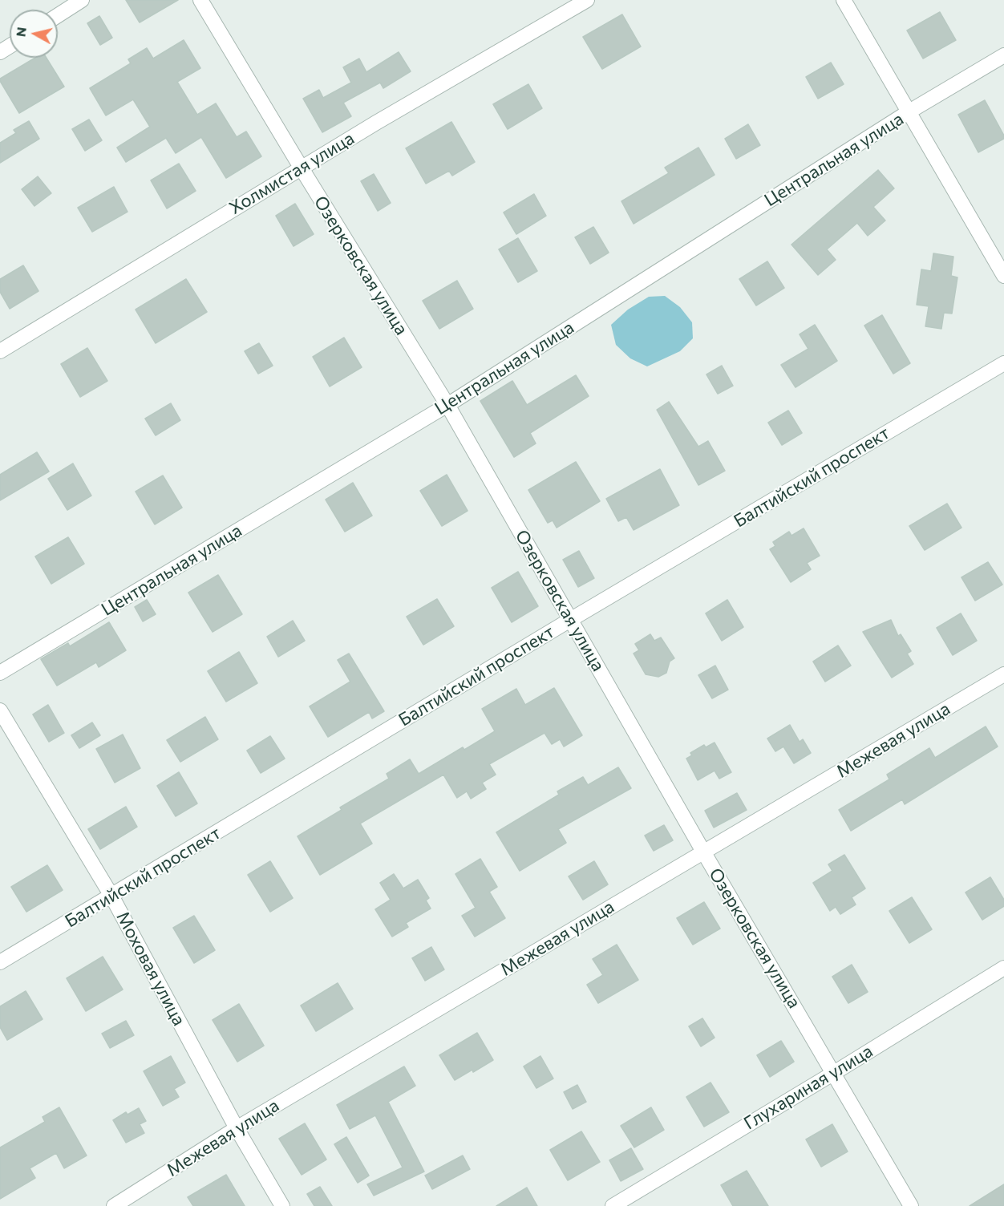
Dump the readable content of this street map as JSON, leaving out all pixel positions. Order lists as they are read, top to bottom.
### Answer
{
  "streets": {
    "street": [
      "Центральная улица",
      "Холмистая улица",
      "Озерковская улица",
      "Балтийский проспект",
      "Межевая улица",
      "Моховая улица",
      "Глухариная улица"
    ]
  },
  "crossings": [
    ["Центральная улица", "Озерковская улица"],
    ["Холмистая улица", "Озерковская улица"],
    ["Озерковская улица", "Балтийский проспект"],
    ["Озерковская улица", "Межевая улица"],
    ["Озерковская улица", "Глухариная улица"],
    ["Балтийский проспект", "Моховая улица"],
    ["Межевая улица", "Моховая улица"]
  ],
  "north": "left"
}
